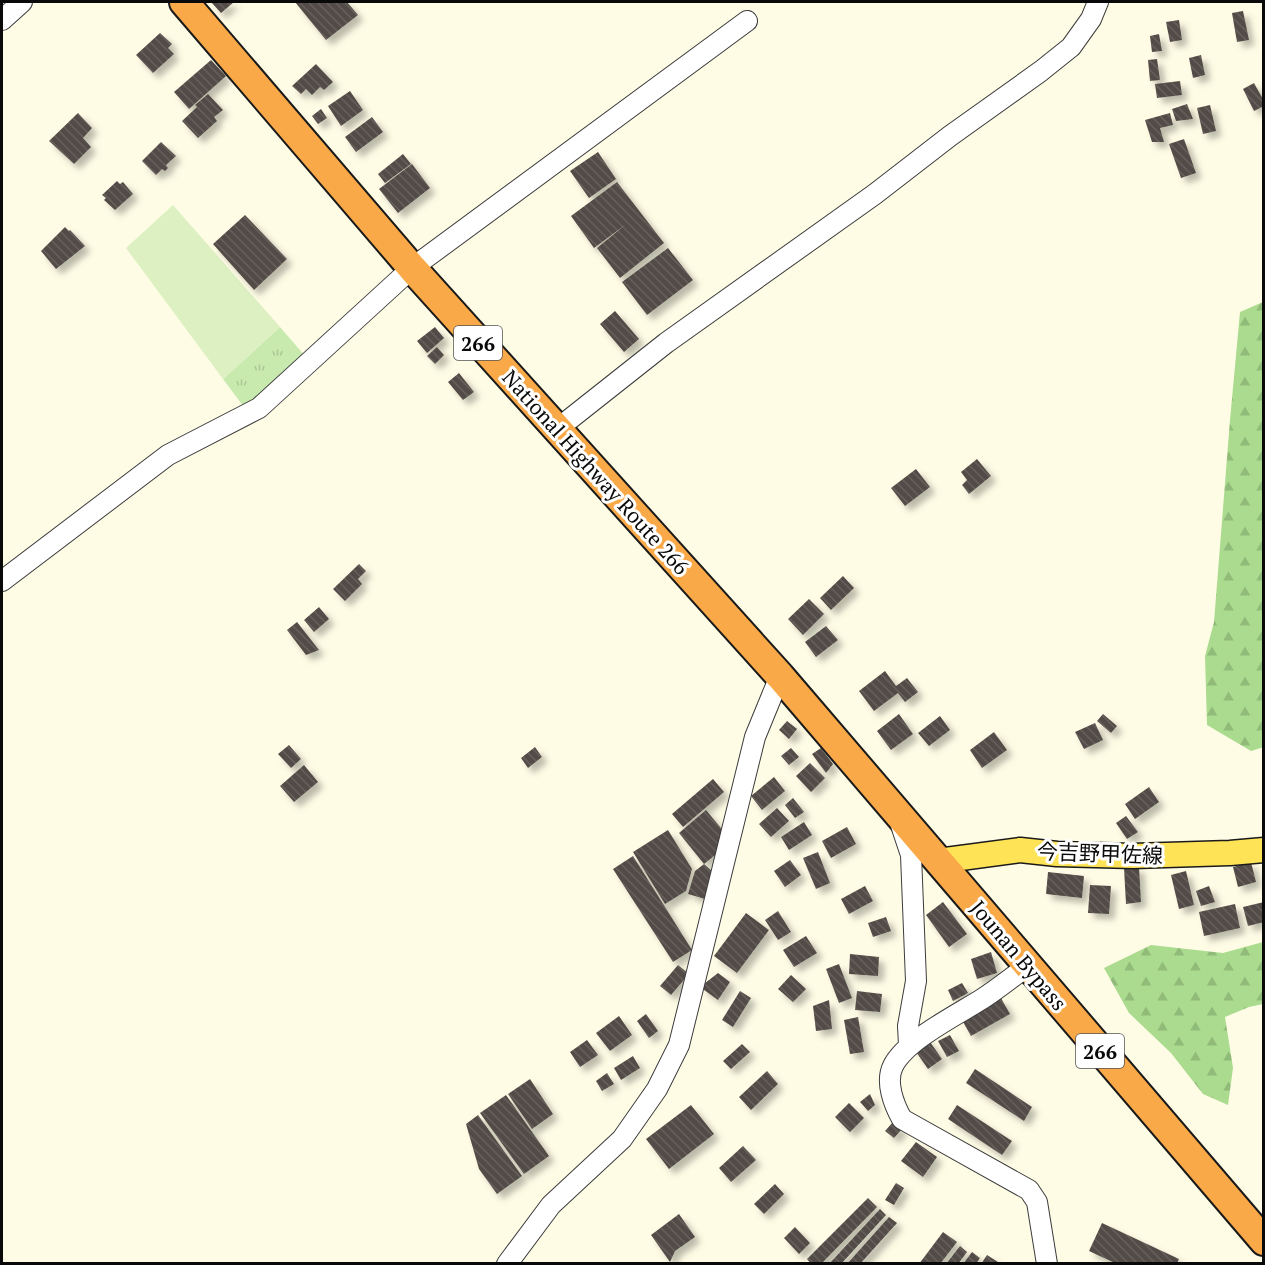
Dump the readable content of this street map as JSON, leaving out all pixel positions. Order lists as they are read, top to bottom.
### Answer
{
  "streets": {
    "highway": ["266", "National Highway Route 266", "Jounan Bypass"],
    "main road": ["今吉野甲佐線"]
  },
  "crossings": [
    ["National Highway Route 266", "今吉野甲佐線"],
    ["National Highway Route 266", "Jounan Bypass"],
    ["今吉野甲佐線", "Jounan Bypass"]
  ]
}
